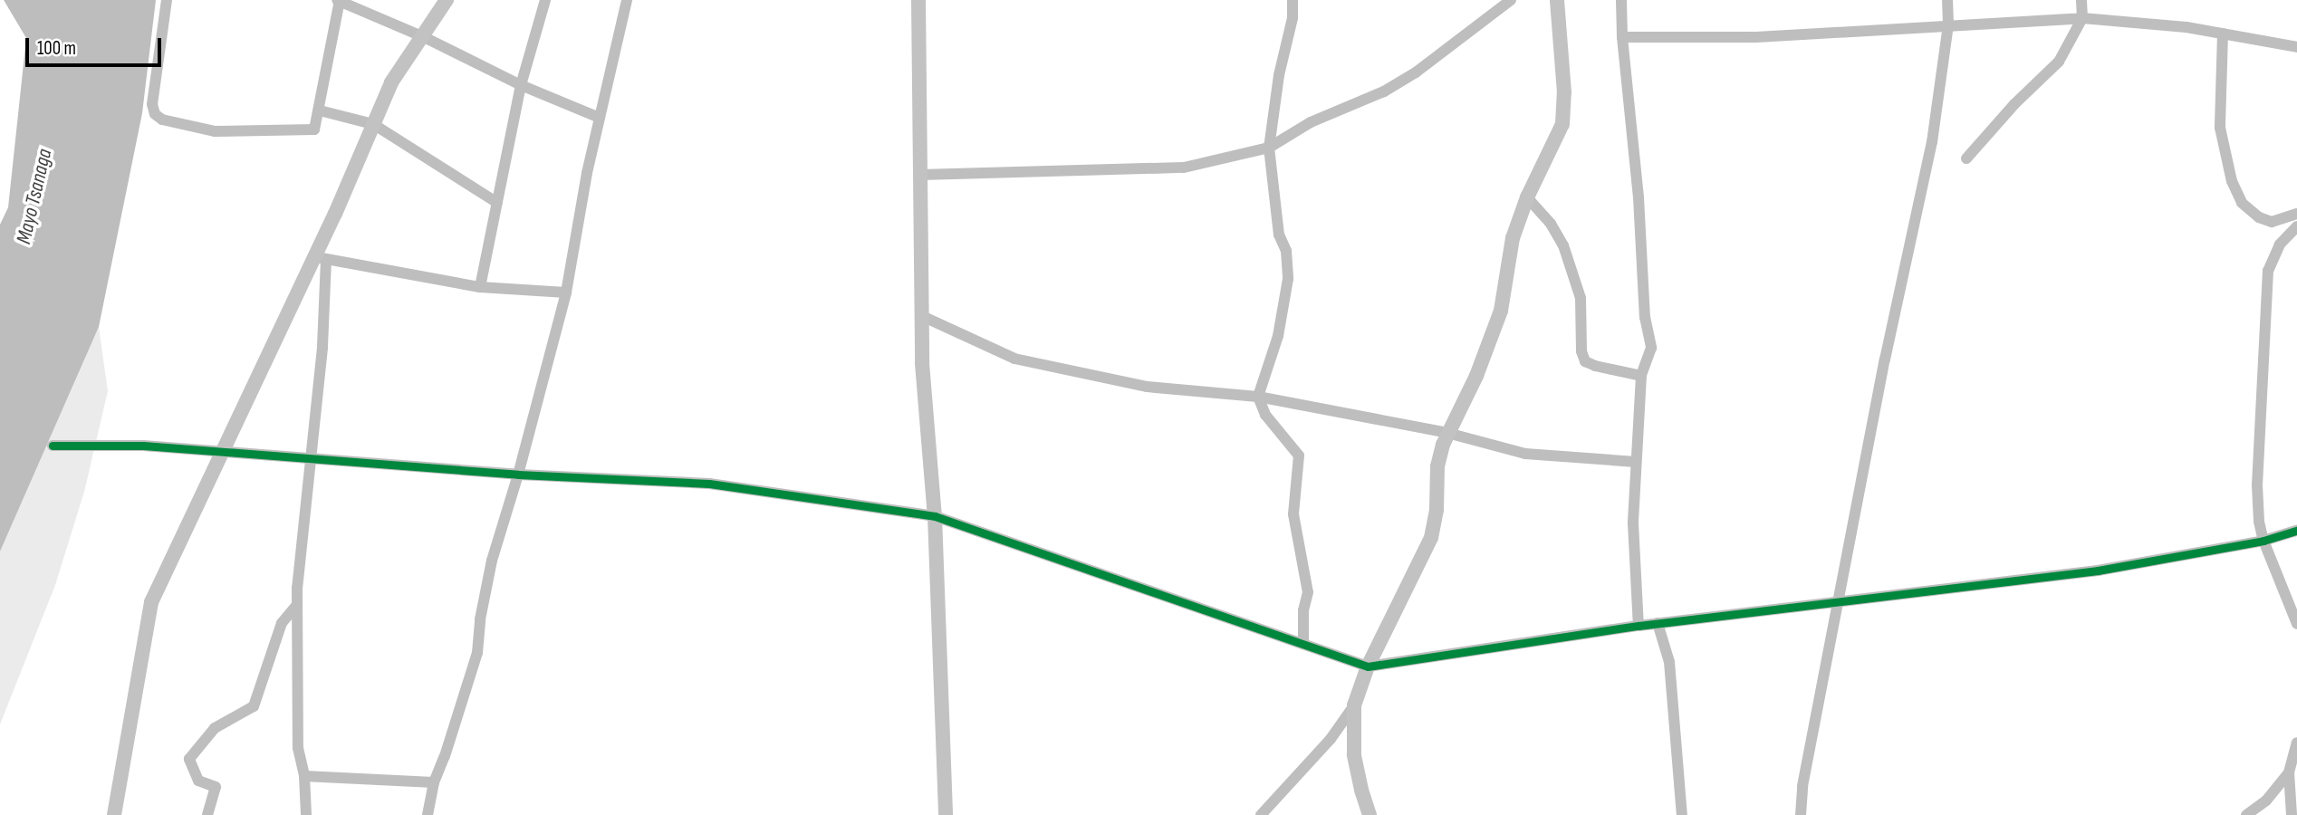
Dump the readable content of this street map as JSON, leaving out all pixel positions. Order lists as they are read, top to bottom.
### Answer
{
  "water": ["Mayo Tsanaga"],
  "scale_bar": "100 m"
}
